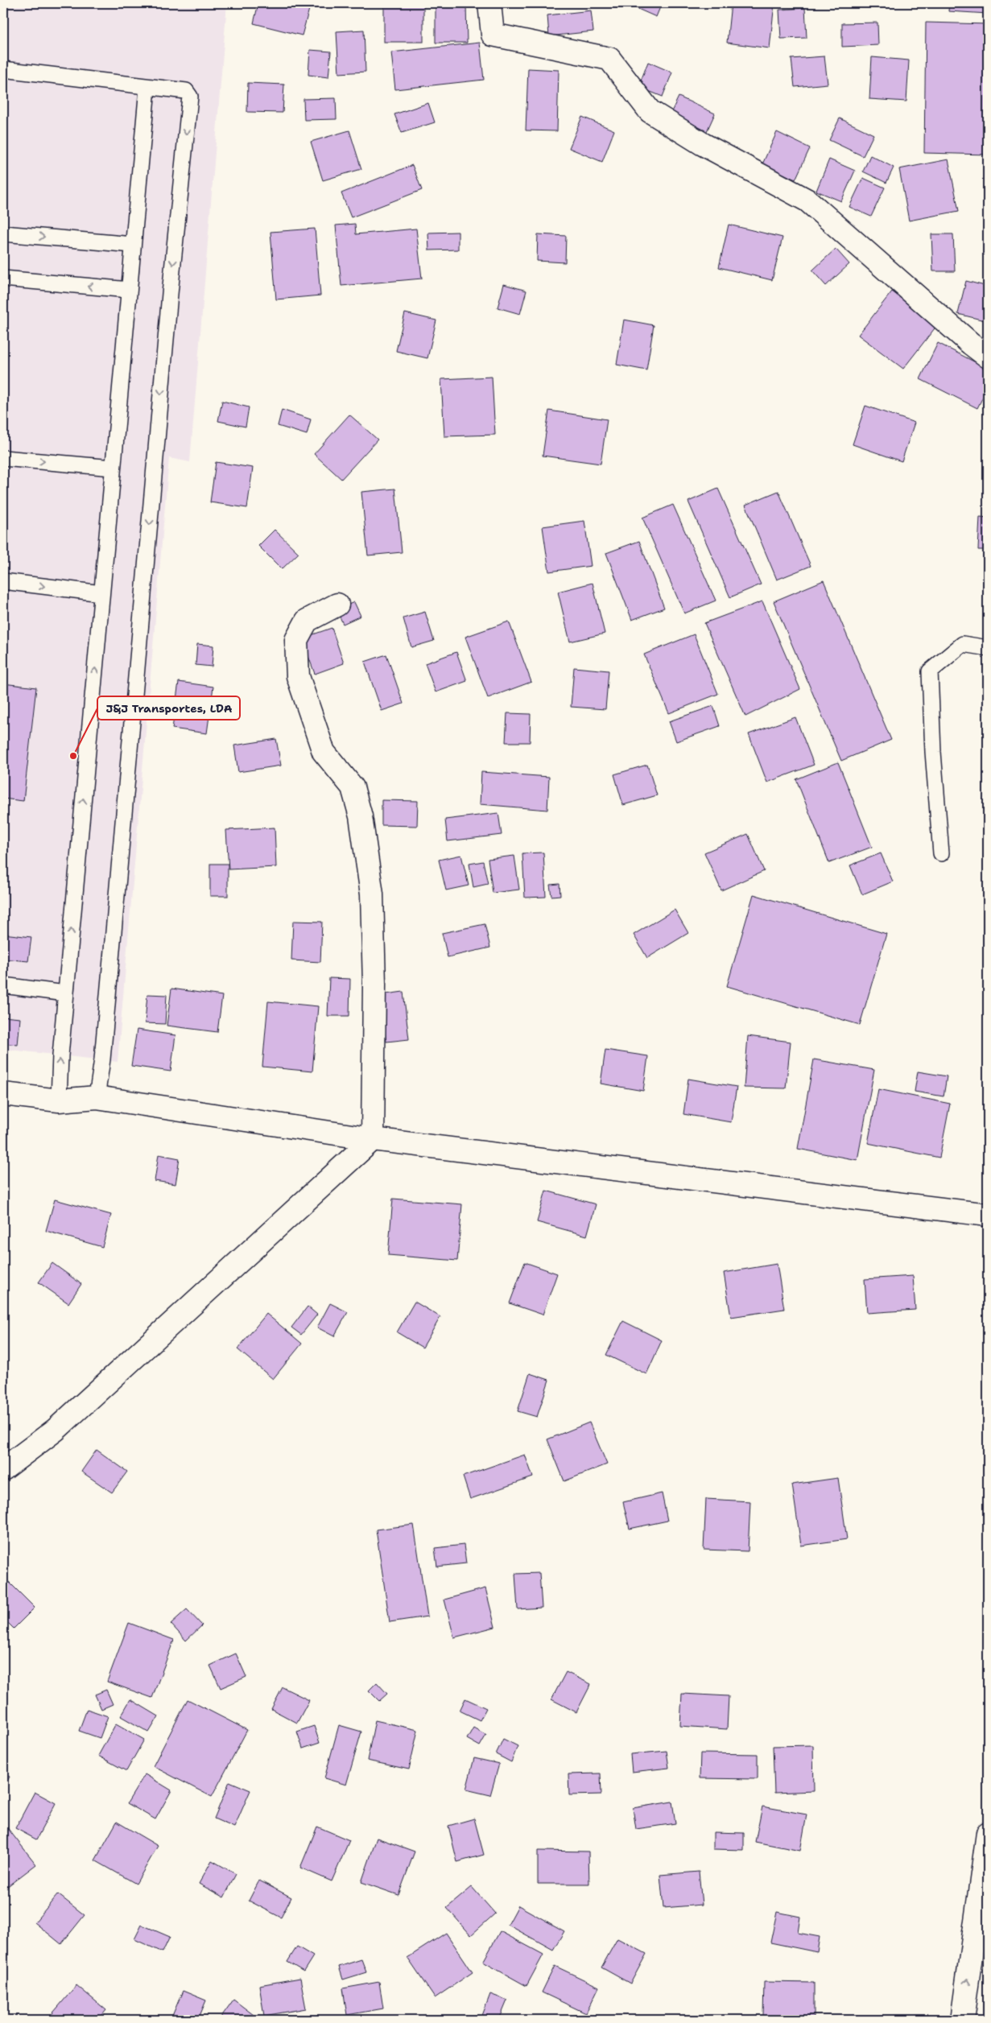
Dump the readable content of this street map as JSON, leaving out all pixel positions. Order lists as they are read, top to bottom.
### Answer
{
  "places": ["J&J Transportes, LDA"]
}
